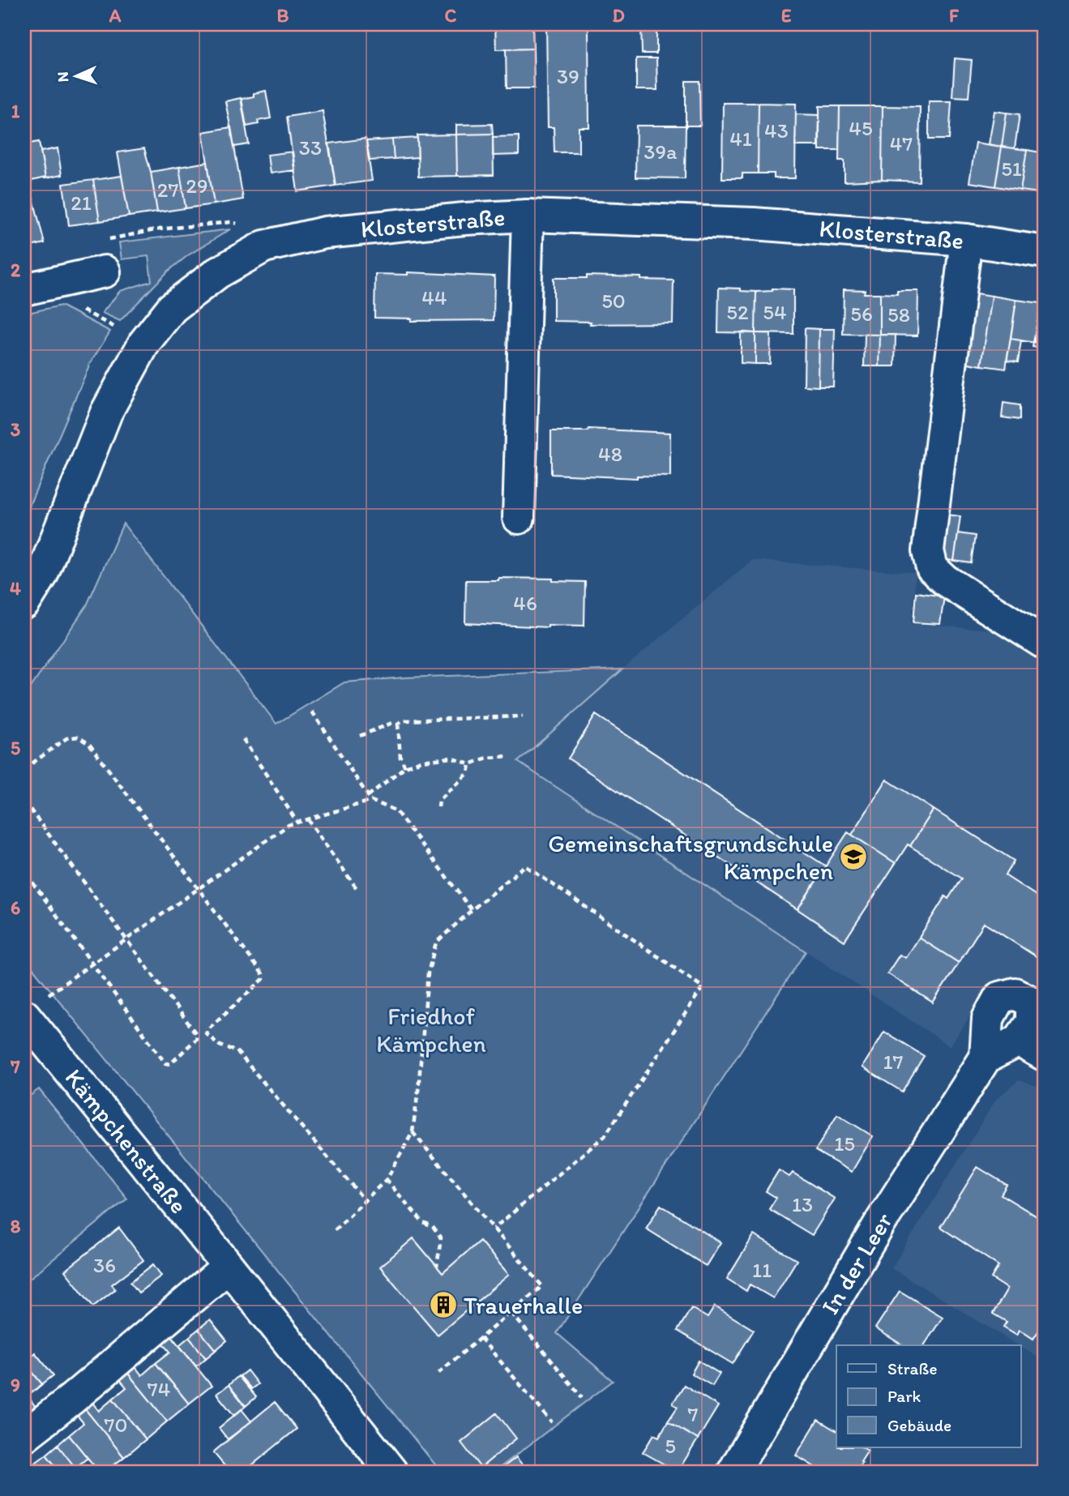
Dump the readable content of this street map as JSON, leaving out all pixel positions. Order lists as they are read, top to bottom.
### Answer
{
  "streets": {
    "street": ["Klosterstraße", "Kämpchenstraße", "In der Leer"]
  },
  "parks": ["Friedhof Kämpchen"],
  "places": {
    "school or university": ["Gemeinschaftsgrundschule Kämpchen"],
    "building": ["Trauerhalle"]
  },
  "house_numbers": [
    "39",
    "45",
    "43",
    "41",
    "47",
    "33",
    "39a",
    "51",
    "29",
    "27",
    "21",
    "44",
    "50",
    "52",
    "54",
    "56",
    "58",
    "48",
    "46",
    "17",
    "15",
    "13",
    "36",
    "11",
    "74",
    "7",
    "70",
    "5"
  ],
  "legend": ["Straße", "Park", "Gebäude"],
  "north": "left",
  "grid": {
    "columns": [
      "A",
      "B",
      "C",
      "D",
      "E",
      "F"
    ],
    "rows": [
      "1",
      "2",
      "3",
      "4",
      "5",
      "6",
      "7",
      "8",
      "9"
    ]
  }
}
